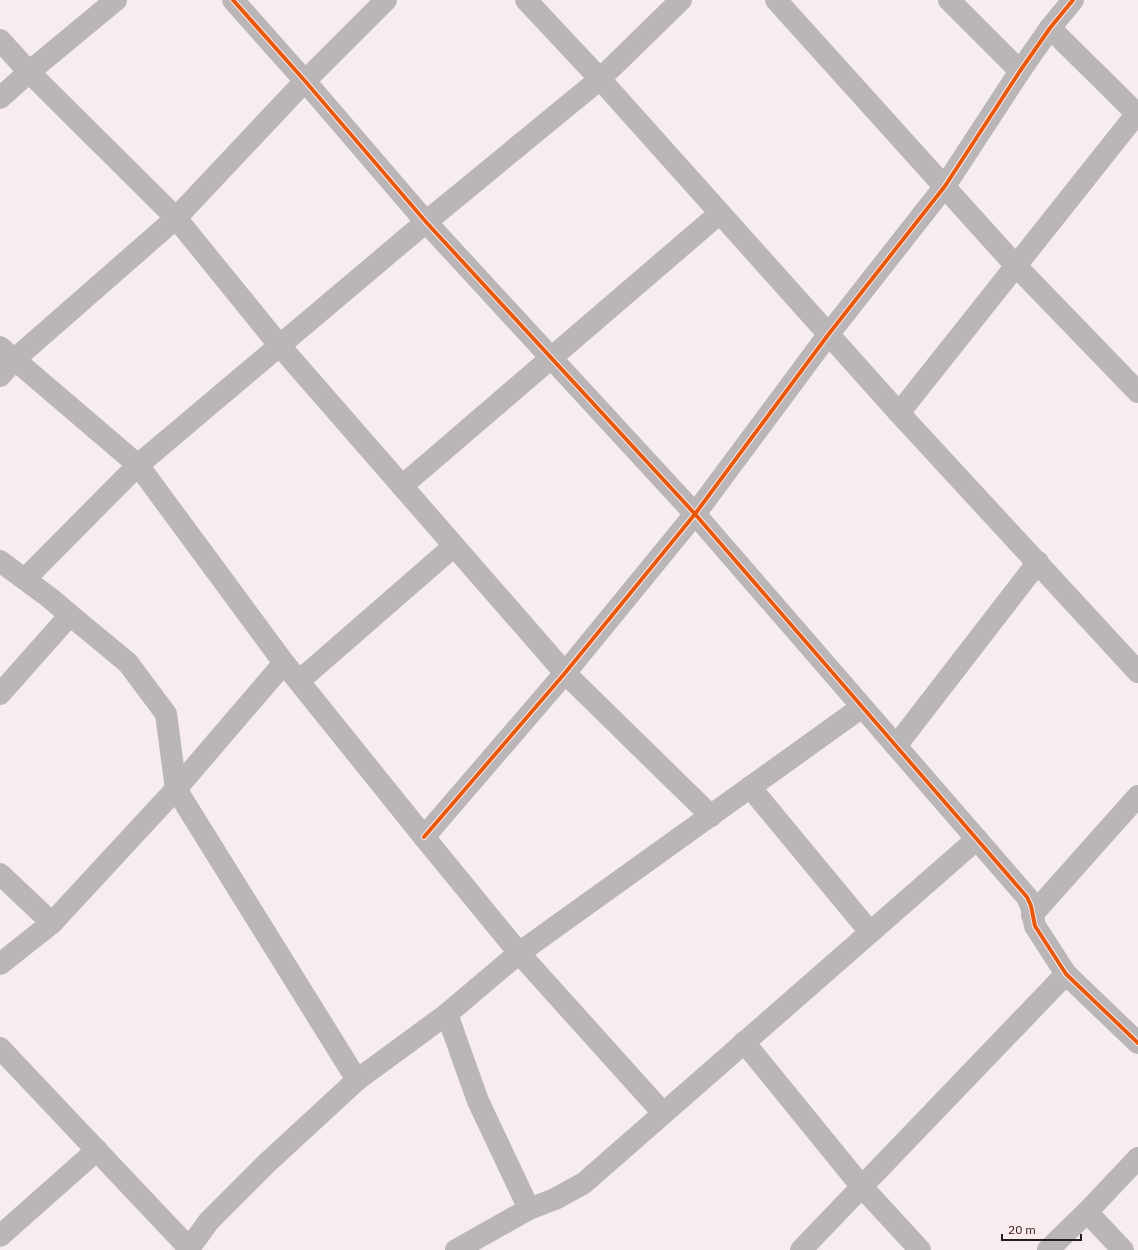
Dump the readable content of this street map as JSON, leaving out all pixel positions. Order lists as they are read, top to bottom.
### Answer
{
  "scale_bar": "20 m"
}
